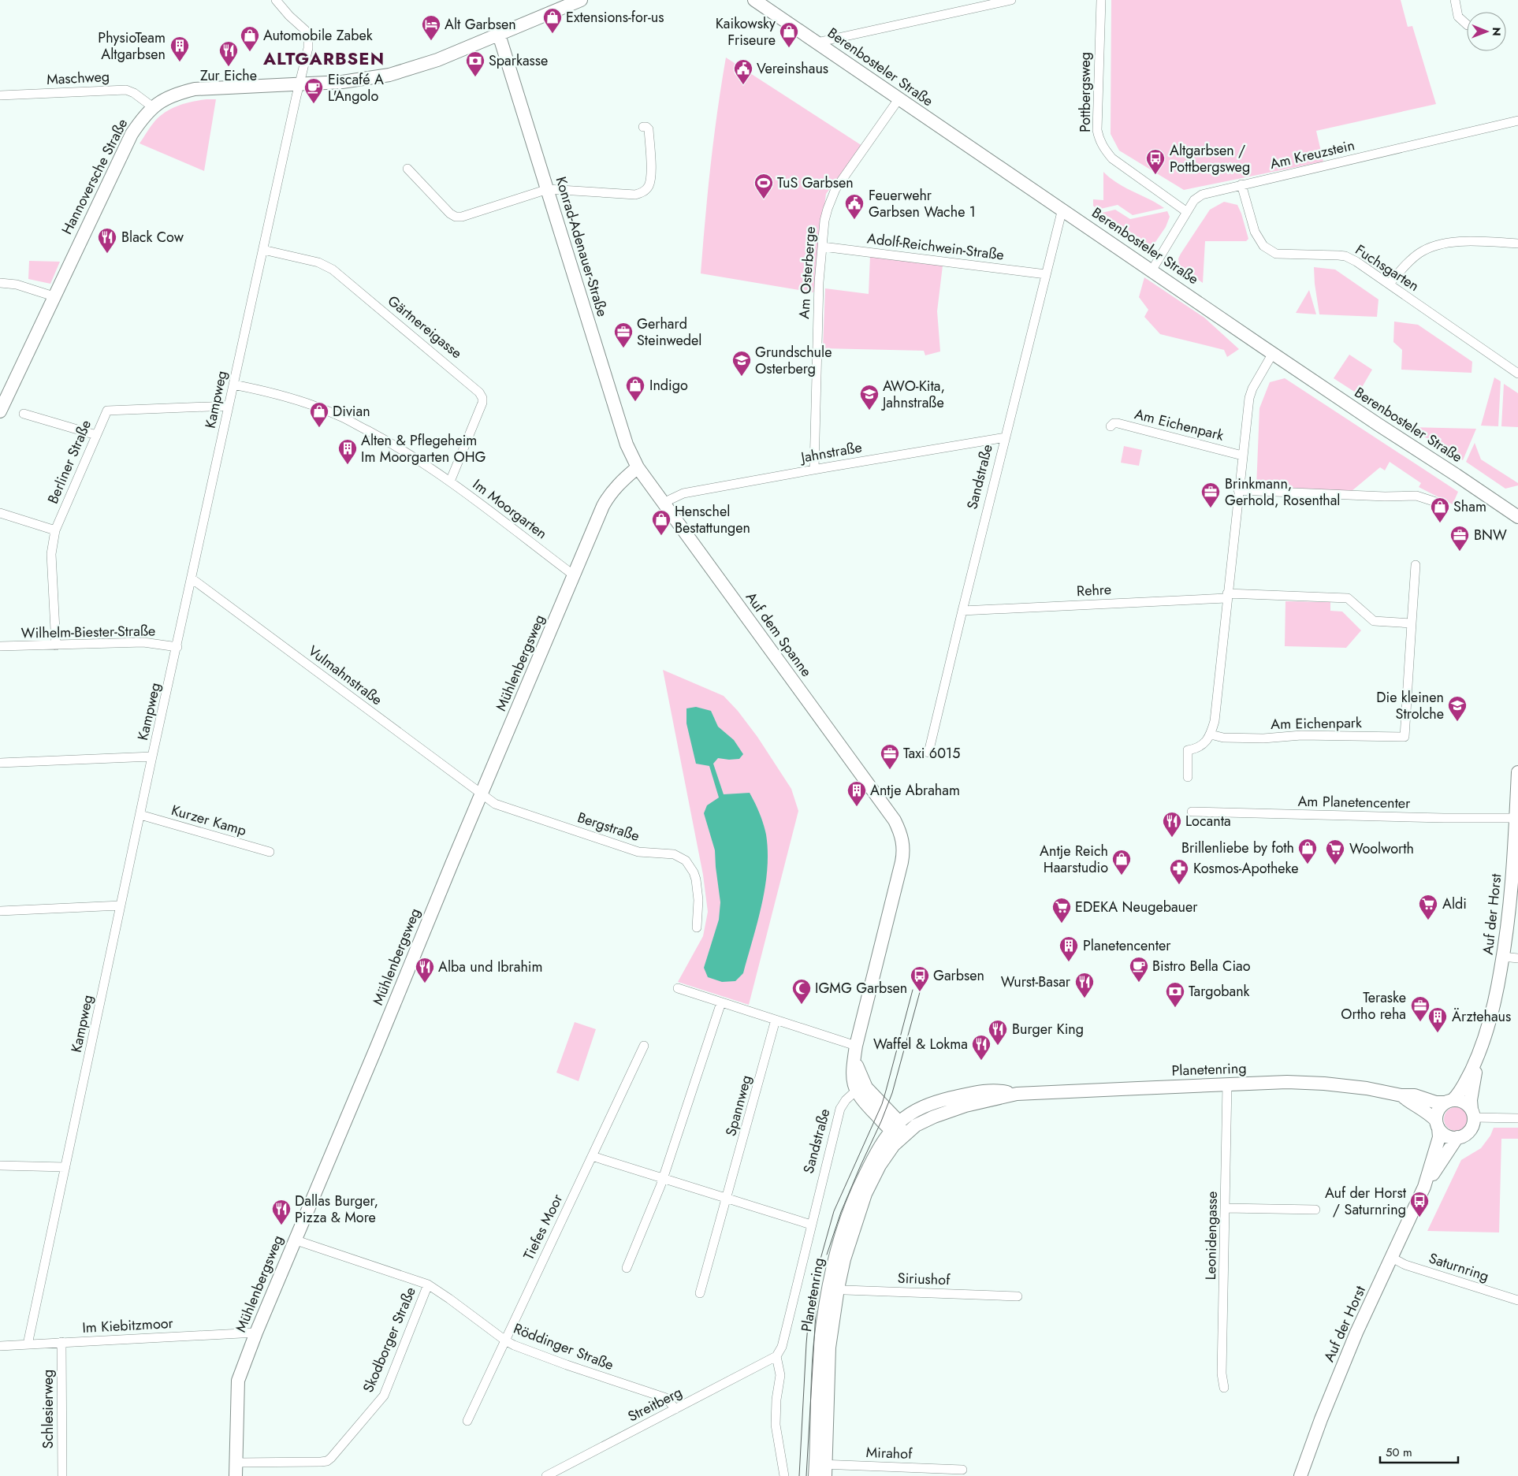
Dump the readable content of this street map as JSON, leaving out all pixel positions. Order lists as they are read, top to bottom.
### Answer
{
  "streets": {
    "street": [
      "Berenbosteler Straße",
      "Maschweg",
      "Pottbergsweg",
      "Am Kreuzstein",
      "Hannoversche Straße",
      "Konrad-Adenauer-Straße",
      "Adolf-Reichwein-Straße",
      "Fuchsgarten",
      "Am Osterberge",
      "Gärtnereigasse",
      "Kampweg",
      "Am Eichenpark",
      "Jahnstraße",
      "Berliner Straße",
      "Sandstraße",
      "Im Moorgarten",
      "Rehre",
      "Wilhelm-Biester-Straße",
      "Auf dem Spanne",
      "Mühlenbergsweg",
      "Vulmahnstraße",
      "Am Planetencenter",
      "Kurzer Kamp",
      "Bergstraße",
      "Auf der Horst",
      "Planetenring",
      "Spannweg",
      "Tiefes Moor",
      "Leonidengasse",
      "Saturnring",
      "Siriushof",
      "Im Kiebitzmoor",
      "Skodborger Straße",
      "Röddinger Straße",
      "Streitberg",
      "Schlesierweg",
      "Mirahof"
    ]
  },
  "crossings": [
    ["Berenbosteler Straße", "Am Kreuzstein"],
    ["Berenbosteler Straße", "Am Osterberge"],
    ["Berenbosteler Straße", "Am Eichenpark"],
    ["Berenbosteler Straße", "Sandstraße"],
    ["Maschweg", "Hannoversche Straße"],
    ["Pottbergsweg", "Am Kreuzstein"],
    ["Am Kreuzstein", "Fuchsgarten"],
    ["Hannoversche Straße", "Konrad-Adenauer-Straße"],
    ["Hannoversche Straße", "Kampweg"],
    ["Konrad-Adenauer-Straße", "Auf dem Spanne"],
    ["Konrad-Adenauer-Straße", "Mühlenbergsweg"],
    ["Adolf-Reichwein-Straße", "Am Osterberge"],
    ["Adolf-Reichwein-Straße", "Sandstraße"],
    ["Am Osterberge", "Jahnstraße"],
    ["Gärtnereigasse", "Kampweg"],
    ["Gärtnereigasse", "Im Moorgarten"],
    ["Kampweg", "Berliner Straße"],
    ["Kampweg", "Im Moorgarten"],
    ["Kampweg", "Wilhelm-Biester-Straße"],
    ["Kampweg", "Vulmahnstraße"],
    ["Kampweg", "Kurzer Kamp"],
    ["Kampweg", "Im Kiebitzmoor"],
    ["Am Eichenpark", "Rehre"],
    ["Jahnstraße", "Sandstraße"],
    ["Jahnstraße", "Auf dem Spanne"],
    ["Berliner Straße", "Wilhelm-Biester-Straße"],
    ["Sandstraße", "Rehre"],
    ["Sandstraße", "Streitberg"],
    ["Im Moorgarten", "Mühlenbergsweg"],
    ["Auf dem Spanne", "Mühlenbergsweg"],
    ["Mühlenbergsweg", "Vulmahnstraße"],
    ["Mühlenbergsweg", "Bergstraße"],
    ["Mühlenbergsweg", "Im Kiebitzmoor"],
    ["Mühlenbergsweg", "Skodborger Straße"],
    ["Mühlenbergsweg", "Röddinger Straße"],
    ["Vulmahnstraße", "Bergstraße"],
    ["Am Planetencenter", "Auf der Horst"],
    ["Auf der Horst", "Planetenring"],
    ["Auf der Horst", "Saturnring"],
    ["Planetenring", "Leonidengasse"],
    ["Planetenring", "Siriushof"],
    ["Planetenring", "Mirahof"],
    ["Tiefes Moor", "Röddinger Straße"],
    ["Im Kiebitzmoor", "Schlesierweg"],
    ["Skodborger Straße", "Röddinger Straße"],
    ["Röddinger Straße", "Streitberg"]
  ],
  "districts": ["ALTGARBSEN"],
  "places": {
    "shop": [
      "Extensions-for-us",
      "Kaikowsky Friseure",
      "Automobile Zabek",
      "Indigo",
      "Divian",
      "Sham",
      "Henschel Bestattungen",
      "Brillenliebe by foth",
      "Antje Reich Haarstudio"
    ],
    "hotel": ["Alt Garbsen"],
    "building": [
      "PhysioTeam Altgarbsen",
      "Alten & Pflegeheim Im Moorgarten OHG",
      "Antje Abraham",
      "Planetencenter",
      "Ärztehaus"
    ],
    "restaurant": [
      "Zur Eiche",
      "Black Cow",
      "Locanta",
      "Alba und Ibrahim",
      "Wurst-Basar",
      "Burger King",
      "Waffel & Lokma",
      "Dallas Burger, Pizza & More"
    ],
    "bank": ["Sparkasse", "Targobank"],
    "public building": ["Vereinshaus", "Feuerwehr Garbsen Wache 1"],
    "cafe": ["Eiscafé A L'Angolo", "Bistro Bella Ciao"],
    "bus stop": ["Altgarbsen / Pottbergsweg", "Garbsen", "Auf der Horst / Saturnring"],
    "sports": ["TuS Garbsen"],
    "office": [
      "Gerhard Steinwedel",
      "Brinkmann, Gerhold, Rosenthal",
      "BNW",
      "Taxi 6015",
      "Teraske Ortho reha"
    ],
    "school or university": ["Grundschule Osterberg", "AWO-Kita, Jahnstraße", "Die kleinen Strolche"],
    "supermarket": ["Woolworth", "Aldi", "EDEKA Neugebauer"],
    "pharmacy": ["Kosmos-Apotheke"],
    "mosque": ["IGMG Garbsen"]
  },
  "scale_bar": "50 m",
  "north": "right"
}
